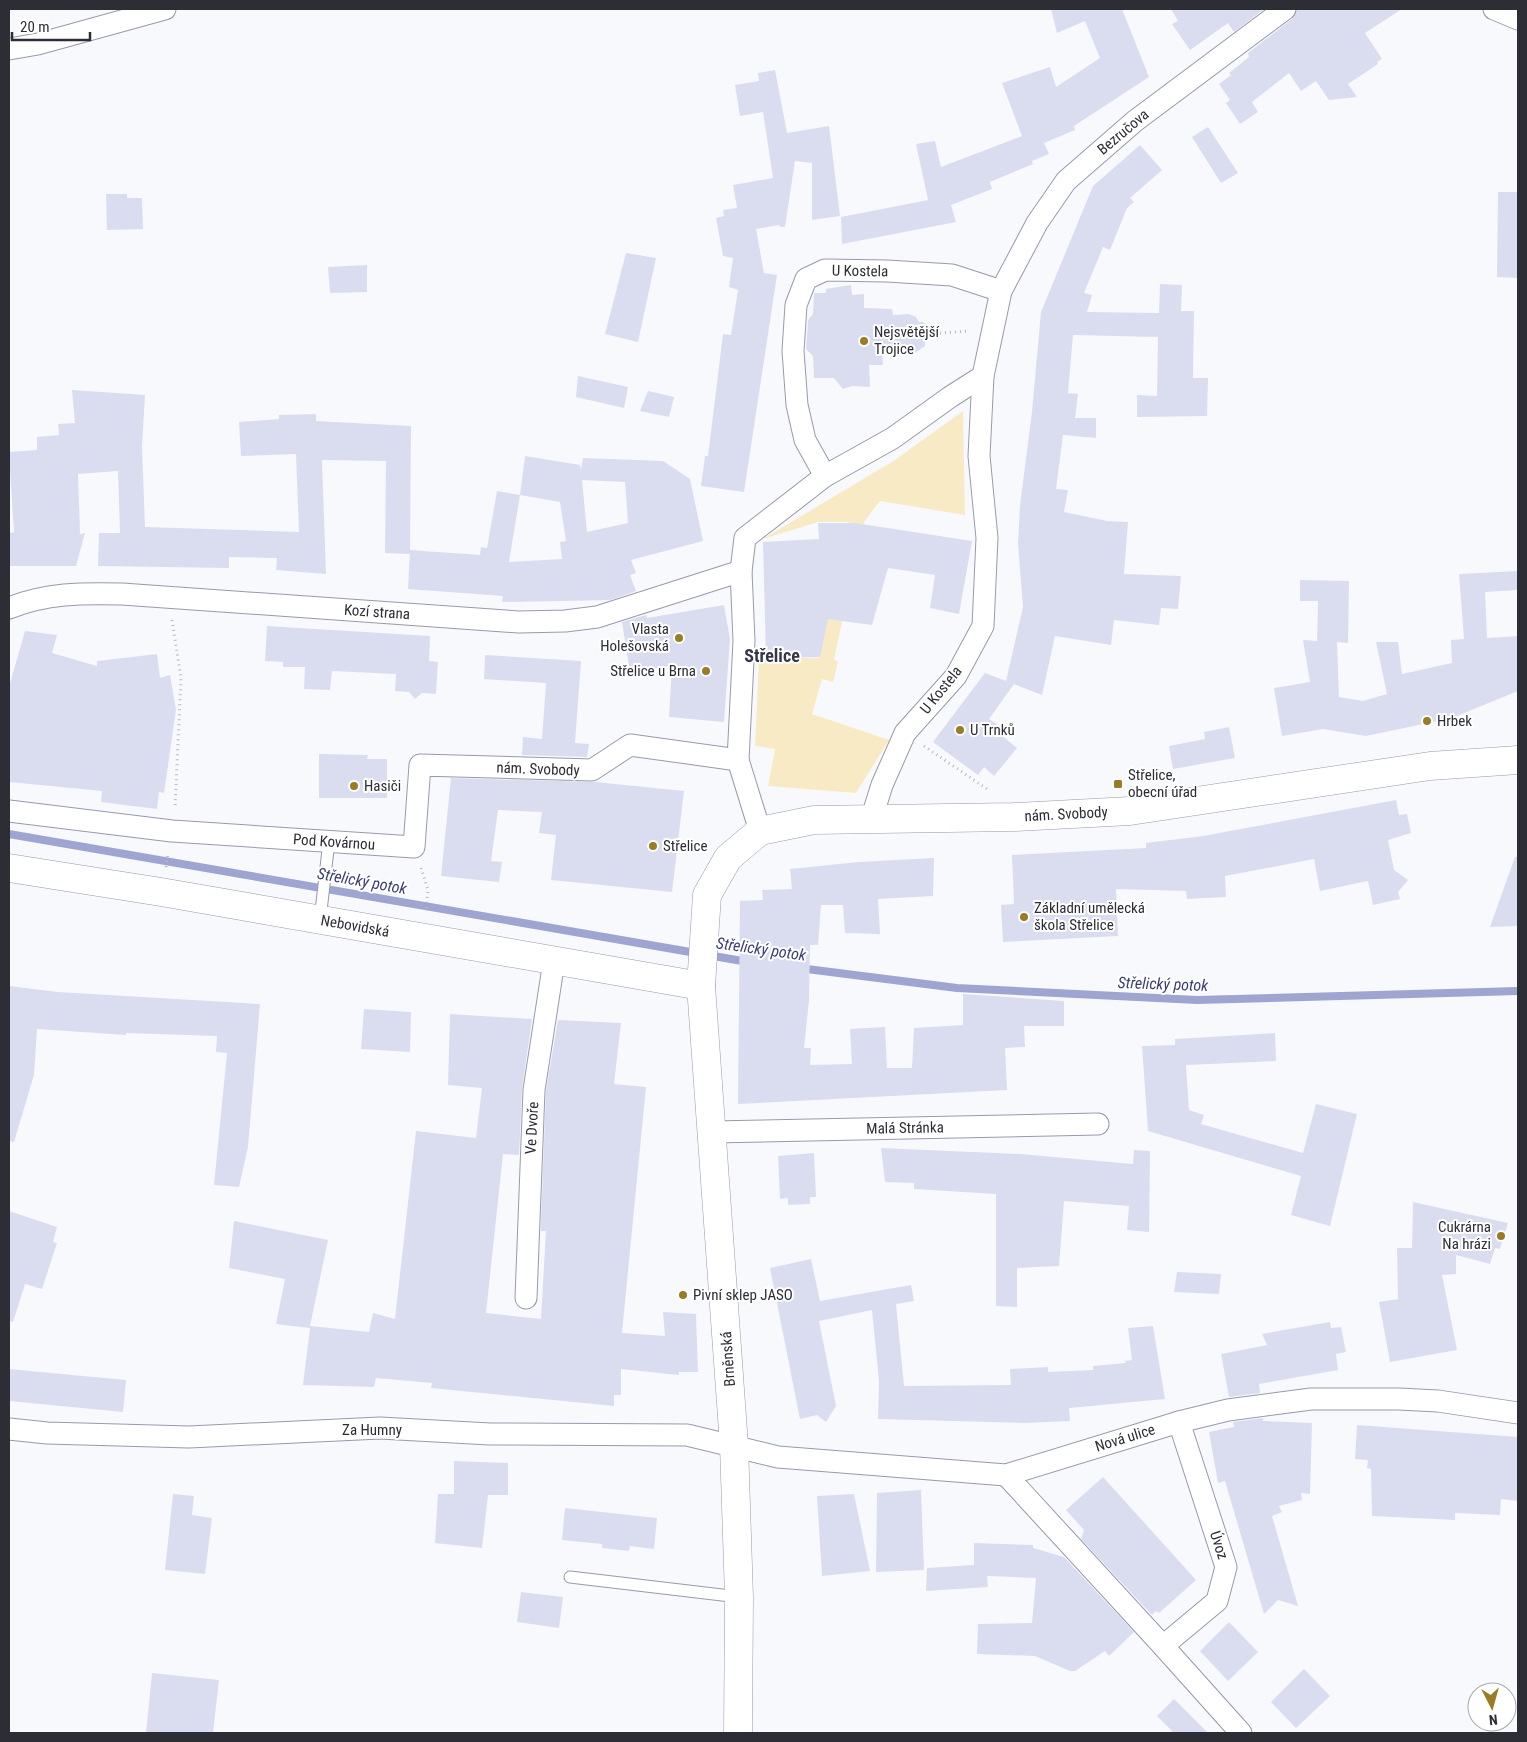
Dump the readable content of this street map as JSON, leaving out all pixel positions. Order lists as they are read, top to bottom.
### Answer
{
  "streets": {
    "street": [
      "Bezručova",
      "U Kostela",
      "Kozí strana",
      "nám. Svobody",
      "Pod Kovárnou",
      "Nebovidská",
      "Ve Dvoře",
      "Malá Stránka",
      "Brněnská",
      "Za Humny",
      "Nová ulice",
      "Úvoz"
    ]
  },
  "crossings": [
    ["Bezručova", "U Kostela"],
    ["U Kostela", "nám. Svobody"],
    ["nám. Svobody", "Pod Kovárnou"],
    ["nám. Svobody", "Nebovidská"],
    ["nám. Svobody", "Brněnská"],
    ["Nebovidská", "Ve Dvoře"],
    ["Nebovidská", "Brněnská"],
    ["Malá Stránka", "Brněnská"],
    ["Brněnská", "Za Humny"],
    ["Brněnská", "Nová ulice"],
    ["Za Humny", "Nová ulice"],
    ["Nová ulice", "Úvoz"]
  ],
  "districts": ["Střelice"],
  "water": ["Střelický potok"],
  "places": {
    "other": [
      "Nejsvětější Trojice",
      "Vlasta Holešovská",
      "Střelice u Brna",
      "Hrbek",
      "U Trnků",
      "Hasiči",
      "Střelice",
      "Základní umělecká škola Střelice",
      "Cukrárna Na hrázi",
      "Pivní sklep JASO"
    ],
    "transit": ["Střelice, obecní úřad"]
  },
  "scale_bar": "20 m",
  "north": "bottom"
}
